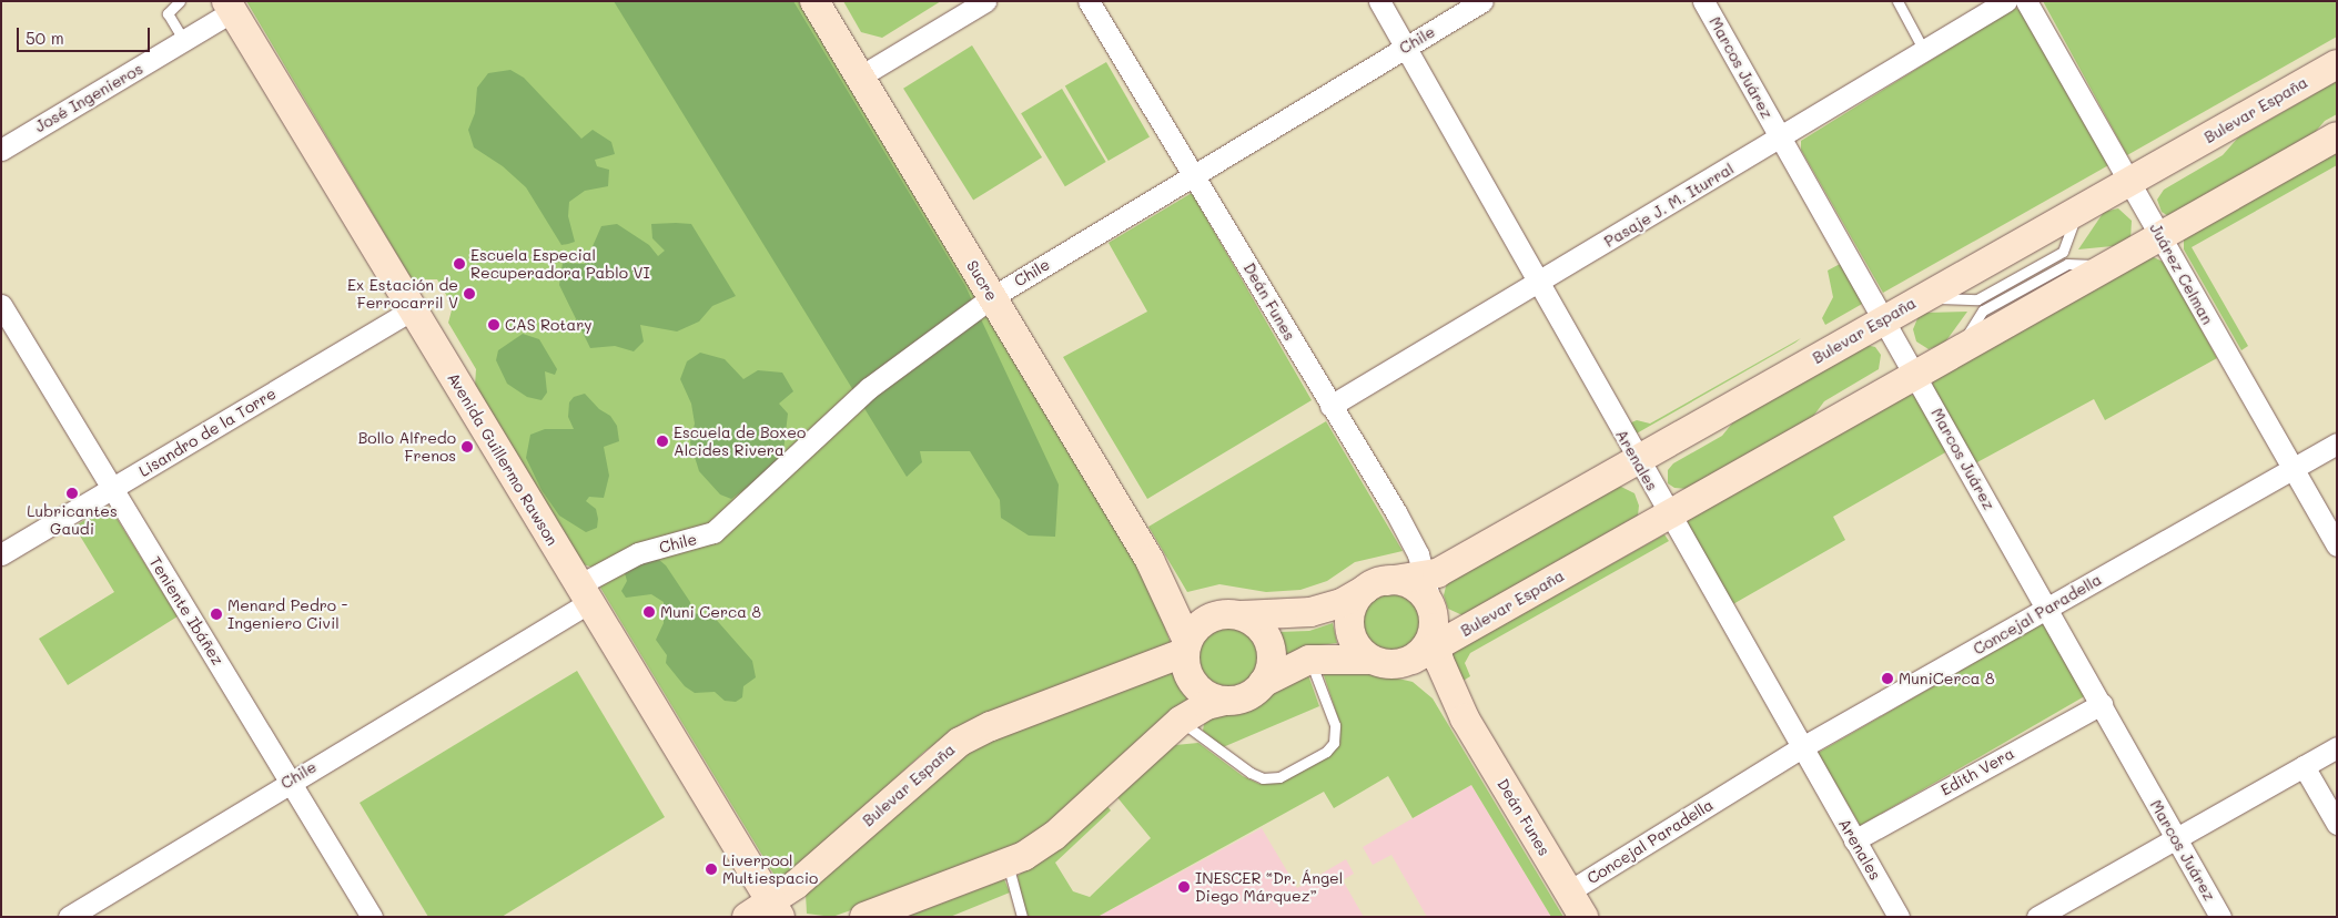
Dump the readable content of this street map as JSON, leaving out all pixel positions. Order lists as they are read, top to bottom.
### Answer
{
  "streets": {
    "main road": [
      "Bulevar España",
      "Sucre",
      "Deán Funes",
      "Avenida Guillermo Rawson"
    ],
    "street": [
      "Chile",
      "Marcos Juárez",
      "José Ingenieros",
      "Pasaje J. M. Iturral",
      "Juárez Celman",
      "Lisandro de la Torre",
      "Arenales",
      "Teniente Ibáñez",
      "Concejal Paradella",
      "Edith Vera"
    ]
  },
  "crossings": [
    ["Chile", "Sucre"],
    ["Chile", "Deán Funes"],
    ["Chile", "Avenida Guillermo Rawson"],
    ["Chile", "Arenales"],
    ["Chile", "Teniente Ibáñez"],
    ["Marcos Juárez", "Bulevar España"],
    ["Marcos Juárez", "Pasaje J. M. Iturral"],
    ["Marcos Juárez", "Concejal Paradella"],
    ["Marcos Juárez", "Edith Vera"],
    ["José Ingenieros", "Avenida Guillermo Rawson"],
    ["Bulevar España", "Juárez Celman"],
    ["Bulevar España", "Sucre"],
    ["Bulevar España", "Deán Funes"],
    ["Bulevar España", "Avenida Guillermo Rawson"],
    ["Bulevar España", "Arenales"],
    ["Pasaje J. M. Iturral", "Deán Funes"],
    ["Pasaje J. M. Iturral", "Arenales"],
    ["Juárez Celman", "Concejal Paradella"],
    ["Deán Funes", "Concejal Paradella"],
    ["Lisandro de la Torre", "Avenida Guillermo Rawson"],
    ["Lisandro de la Torre", "Teniente Ibáñez"],
    ["Arenales", "Concejal Paradella"],
    ["Arenales", "Edith Vera"]
  ],
  "places": [
    "Escuela Especial Recuperadora Pablo VI",
    "Ex Estación de Ferrocarril V",
    "CAS Rotary",
    "Escuela de Boxeo Alcides Rivera",
    "Bollo Alfredo Frenos",
    "Lubricantes Gaudi",
    "Muni Cerca 8",
    "Menard Pedro - Ingeniero Civil",
    "MuniCerca 8",
    "Liverpool Multiespacio",
    "INESCER “Dr. Ángel Diego Márquez”"
  ],
  "scale_bar": "50 m"
}
